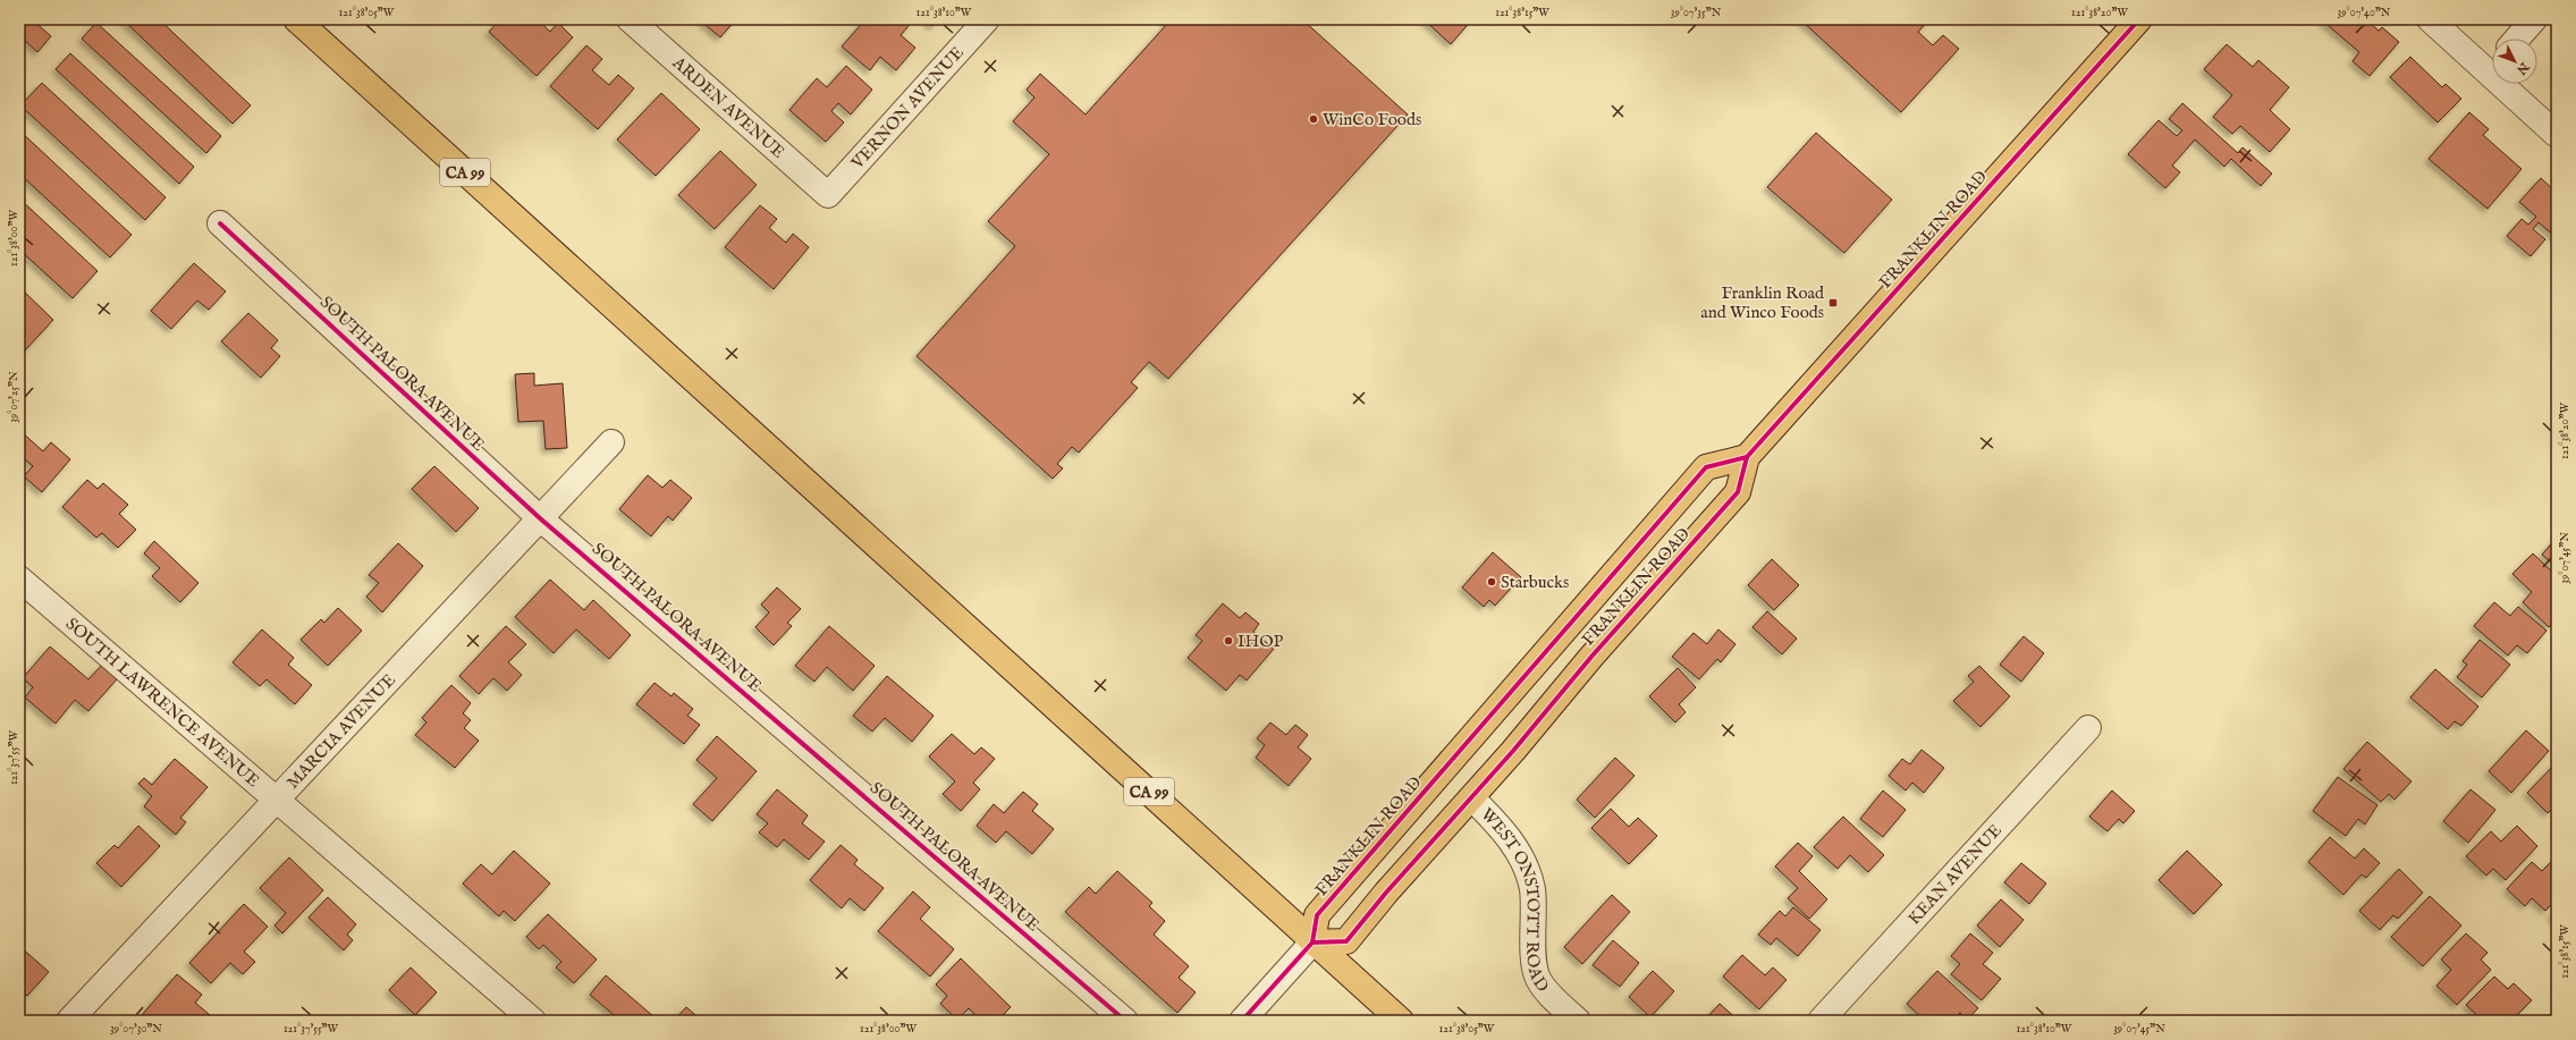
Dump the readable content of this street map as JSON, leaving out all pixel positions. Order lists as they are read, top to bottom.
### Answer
{
  "streets": {
    "main road": ["CA 99", "FRANKLIN ROAD"],
    "street": [
      "ARDEN AVENUE",
      "VERNON AVENUE",
      "SOUTH PALORA AVENUE",
      "SOUTH LAWRENCE AVENUE",
      "MARCIA AVENUE",
      "KEAN AVENUE",
      "WEST ONSTOTT ROAD"
    ]
  },
  "crossings": [
    ["ARDEN AVENUE", "VERNON AVENUE"],
    ["CA 99", "FRANKLIN ROAD"],
    ["FRANKLIN ROAD", "WEST ONSTOTT ROAD"],
    ["SOUTH PALORA AVENUE", "MARCIA AVENUE"],
    ["SOUTH LAWRENCE AVENUE", "MARCIA AVENUE"]
  ],
  "places": {
    "other": ["WinCo Foods", "Starbucks", "IHOP"],
    "transit": ["Franklin Road and Winco Foods"]
  },
  "north": "bottom right",
  "coordinates": [
    "121°38'05\"W",
    "121°38'10\"W",
    "121°38'15\"W",
    "39°07'35\"N",
    "121°38'20\"W",
    "39°07'40\"N",
    "121°38'00\"W",
    "39°07'25\"N",
    "39°07'45\"N",
    "121°37'55\"W",
    "39°07'30\"N"
  ]
}
